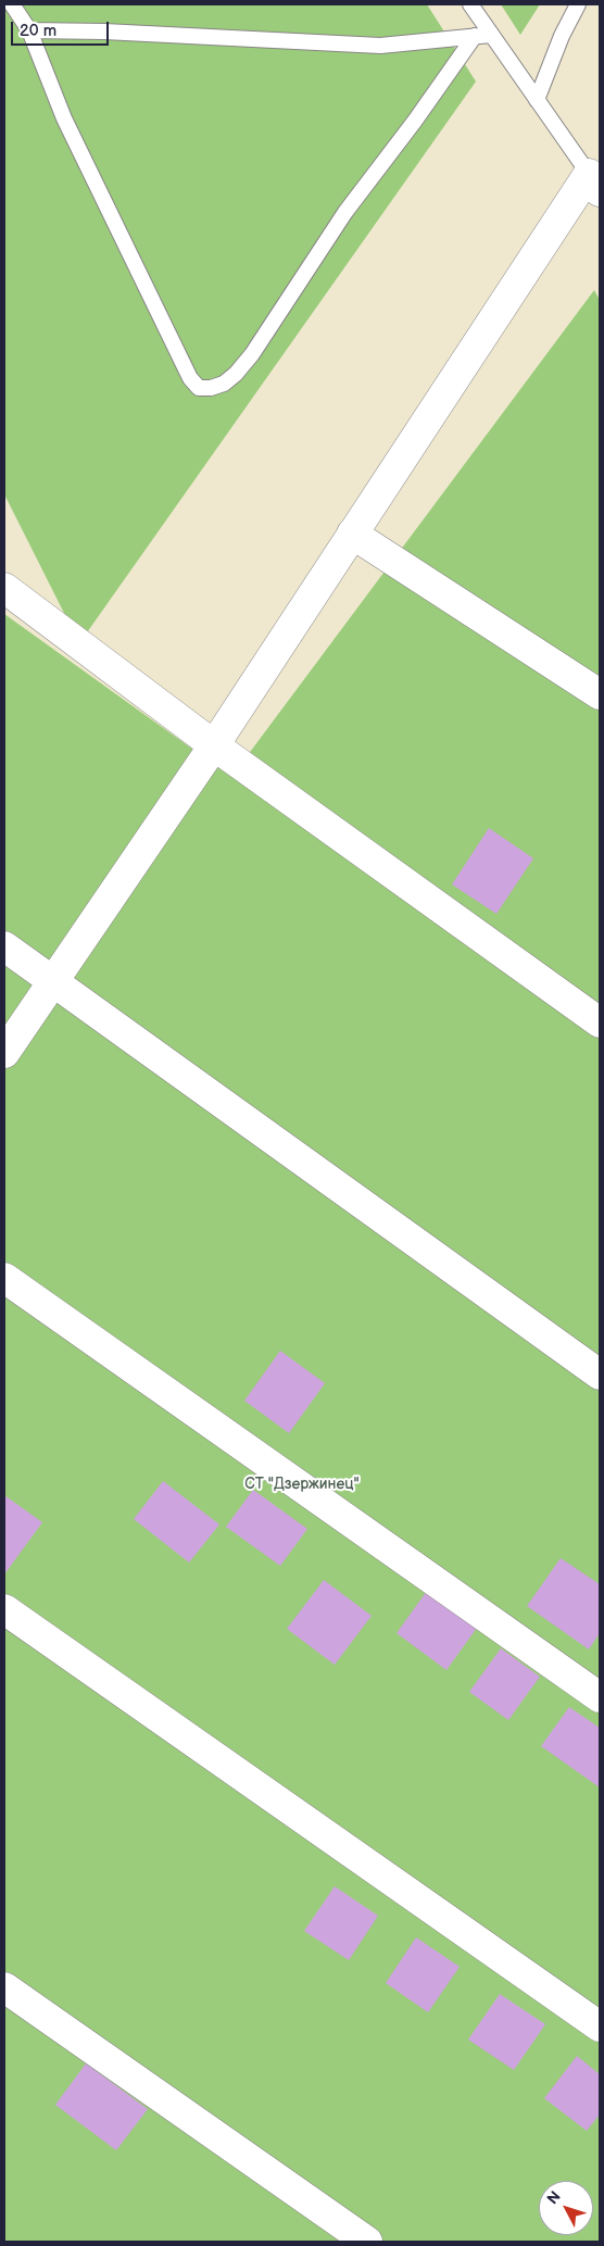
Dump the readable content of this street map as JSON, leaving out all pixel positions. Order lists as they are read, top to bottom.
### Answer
{
  "parks": ["СТ \"Дзержинец\""],
  "scale_bar": "20 m",
  "north": "top left"
}
